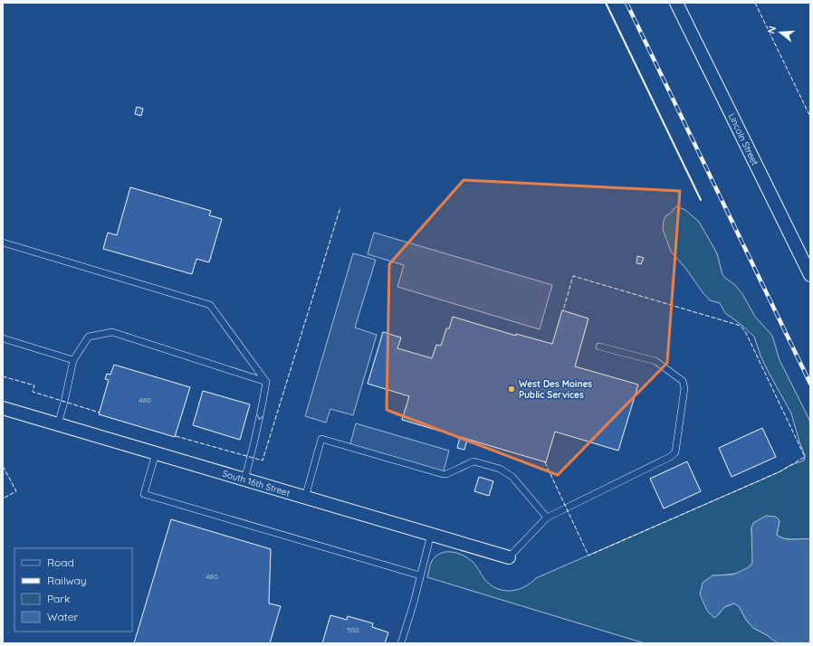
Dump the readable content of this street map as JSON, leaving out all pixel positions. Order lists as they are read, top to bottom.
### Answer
{
  "streets": {
    "street": ["Lincoln Street", "South 16th Street"]
  },
  "places": ["West Des Moines Public Services"],
  "house_numbers": ["480", "480", "500"],
  "legend": [
    "Road",
    "Railway",
    "Park",
    "Water"
  ],
  "north": "left"
}
